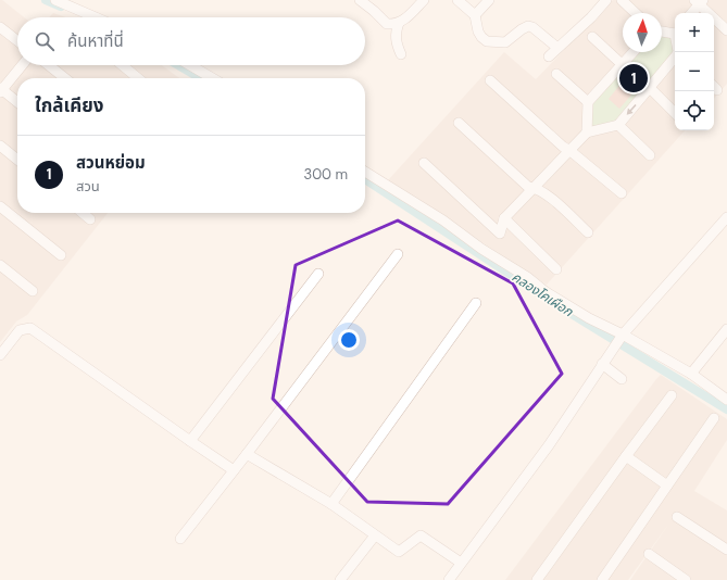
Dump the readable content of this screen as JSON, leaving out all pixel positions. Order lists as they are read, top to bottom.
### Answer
{
  "water": ["คลองโคเผือก"],
  "north": "top",
  "page": {
    "map_buttons": ["+", "−"],
    "search": "ค้นหาที่นี่",
    "pins": "1",
    "heading": "ใกล้เคียง",
    "list": [
      {
        "mark": "1",
        "name": "สวนหย่อม",
        "note": "สวน",
        "value": "300 m"
      }
    ]
  }
}
